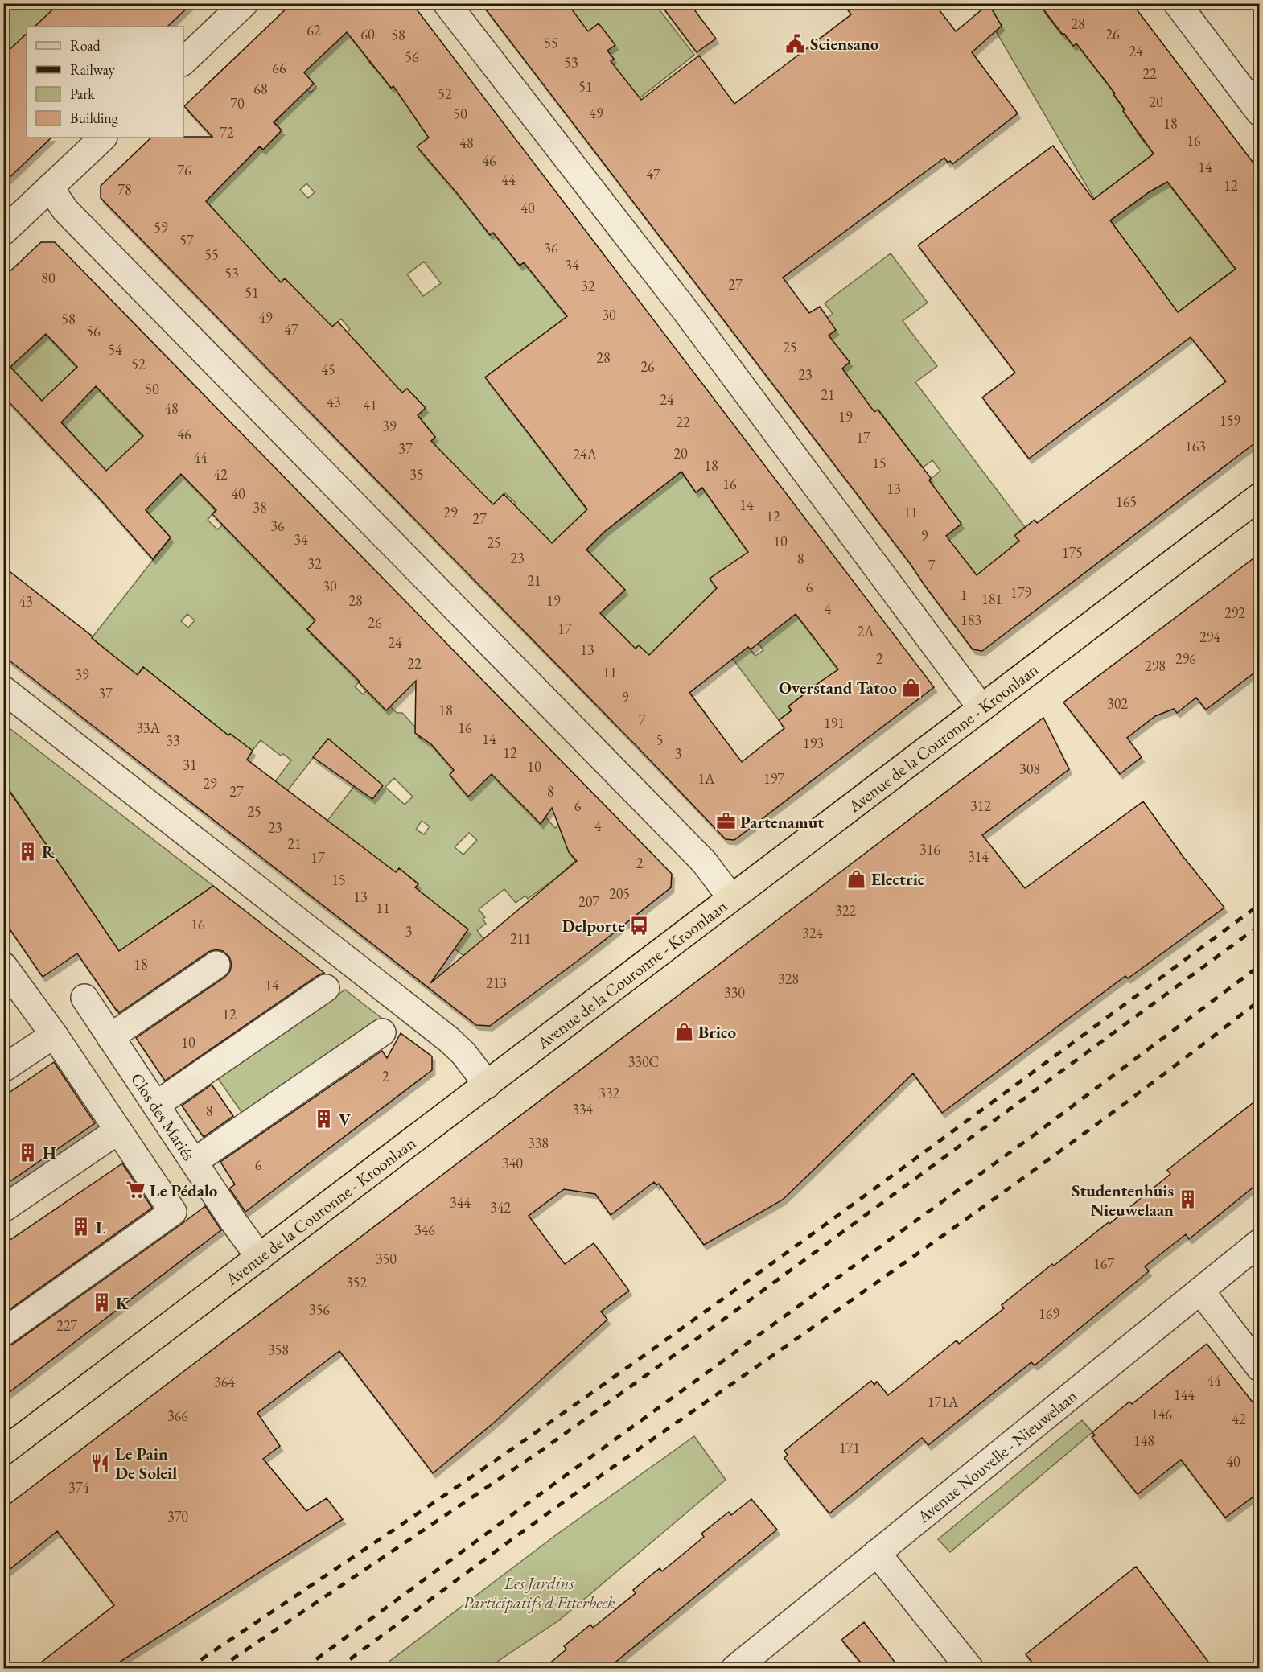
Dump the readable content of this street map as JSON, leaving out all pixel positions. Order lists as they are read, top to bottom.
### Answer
{
  "streets": {
    "main road": ["Avenue de la Couronne - Kroonlaan"],
    "street": ["Clos des Mariés", "Avenue Nouvelle - Nieuwelaan"]
  },
  "crossings": [
    ["Avenue de la Couronne - Kroonlaan", "Clos des Mariés"]
  ],
  "parks": ["Les Jardins Participatifs d'Etterbeek"],
  "places": {
    "public building": ["Sciensano"],
    "shop": ["Overstand Tatoo", "Electric", "Brico"],
    "office": ["Partenamut"],
    "building": [
      "R",
      "V",
      "H",
      "Studentenhuis Nieuwelaan",
      "L",
      "K"
    ],
    "bus stop": ["Delporte"],
    "supermarket": ["Le Pédalo"],
    "restaurant": ["Le Pain De Soleil"]
  },
  "house_numbers": [
    "28",
    "62",
    "60",
    "26",
    "58",
    "55",
    "24",
    "56",
    "53",
    "66",
    "22",
    "51",
    "68",
    "52",
    "20",
    "70",
    "49",
    "50",
    "18",
    "72",
    "16",
    "48",
    "46",
    "14",
    "76",
    "47",
    "44",
    "12",
    "78",
    "40",
    "59",
    "57",
    "36",
    "55",
    "34",
    "53",
    "80",
    "27",
    "32",
    "51",
    "30",
    "49",
    "58",
    "47",
    "56",
    "25",
    "54",
    "28",
    "52",
    "26",
    "45",
    "23",
    "50",
    "21",
    "24",
    "43",
    "41",
    "48",
    "19",
    "159",
    "22",
    "39",
    "46",
    "17",
    "163",
    "37",
    "20",
    "24A",
    "44",
    "15",
    "18",
    "42",
    "35",
    "16",
    "13",
    "40",
    "165",
    "14",
    "38",
    "29",
    "11",
    "12",
    "27",
    "36",
    "9",
    "34",
    "10",
    "25",
    "175",
    "23",
    "8",
    "32",
    "7",
    "21",
    "30",
    "6",
    "179",
    "1",
    "181",
    "28",
    "19",
    "43",
    "4",
    "292",
    "183",
    "26",
    "17",
    "2A",
    "294",
    "24",
    "13",
    "2",
    "296",
    "22",
    "298",
    "11",
    "39",
    "37",
    "9",
    "302",
    "18",
    "7",
    "191",
    "33A",
    "16",
    "14",
    "5",
    "33",
    "193",
    "12",
    "3",
    "31",
    "10",
    "308",
    "1A",
    "197",
    "29",
    "27",
    "8",
    "6",
    "312",
    "25",
    "4",
    "23",
    "21",
    "316",
    "314",
    "17",
    "2",
    "15",
    "205",
    "13",
    "207",
    "11",
    "322",
    "16",
    "3",
    "324",
    "211",
    "18",
    "328",
    "213",
    "14",
    "330",
    "12",
    "10",
    "330C",
    "2",
    "332",
    "334",
    "8",
    "338",
    "340",
    "6",
    "344",
    "342",
    "346",
    "350",
    "167",
    "352",
    "356",
    "169",
    "227",
    "358",
    "44",
    "364",
    "144",
    "171A",
    "146",
    "366",
    "42",
    "148",
    "171",
    "40",
    "374",
    "370"
  ],
  "legend": [
    "Road",
    "Railway",
    "Park",
    "Building"
  ]
}
